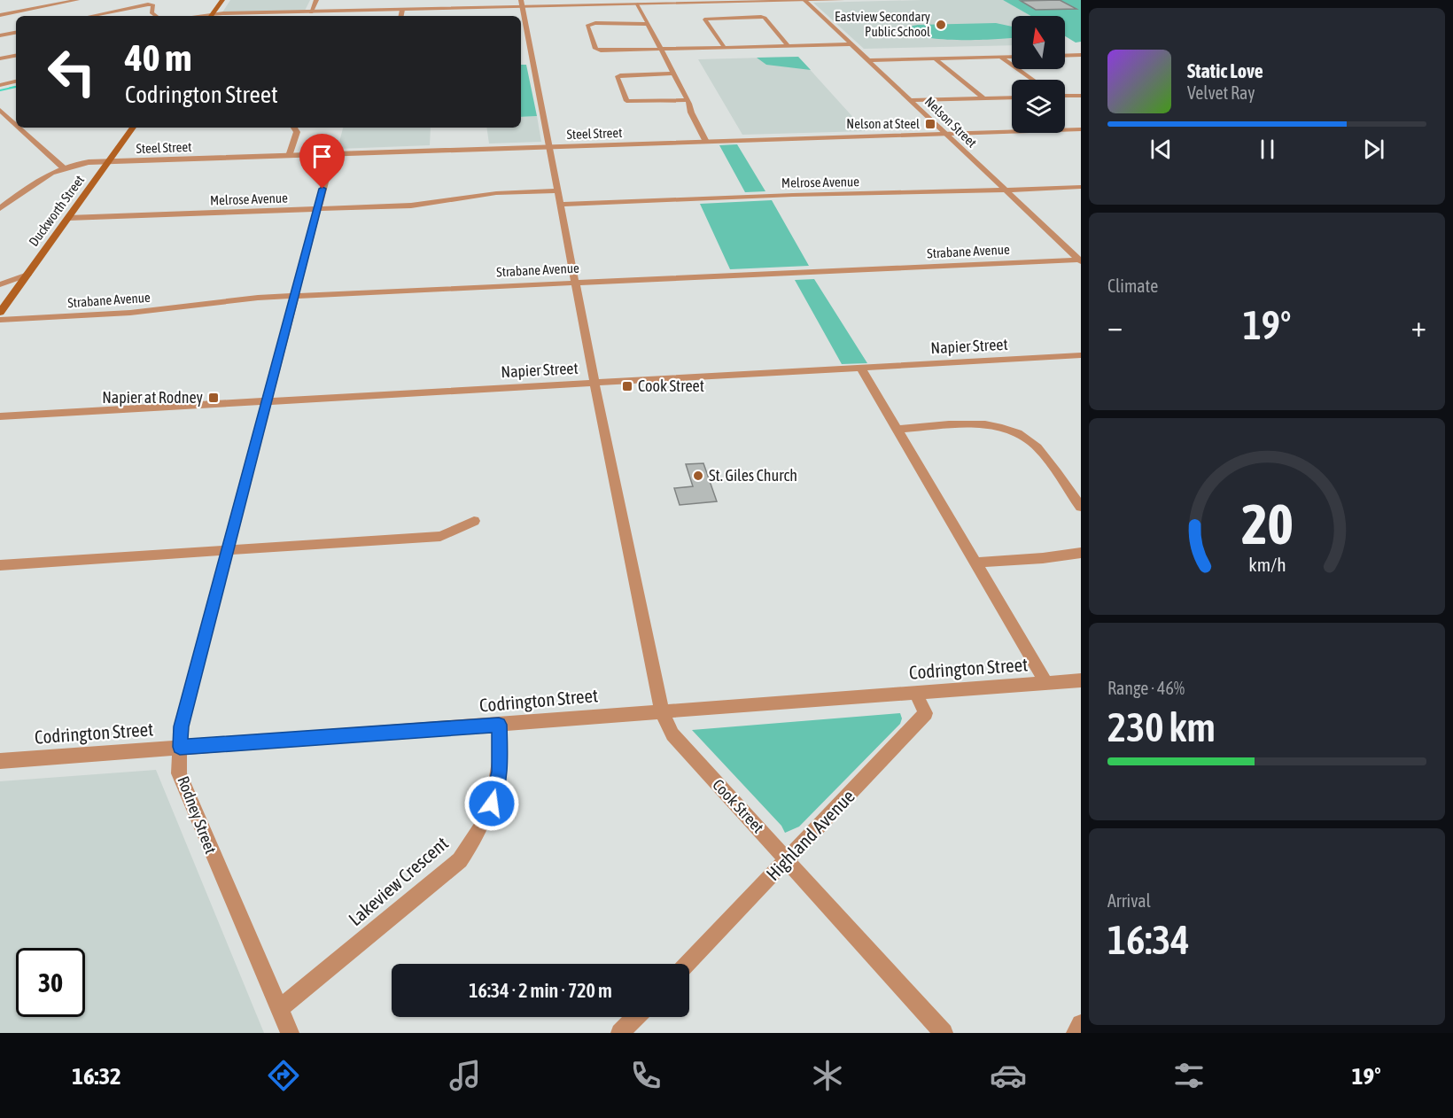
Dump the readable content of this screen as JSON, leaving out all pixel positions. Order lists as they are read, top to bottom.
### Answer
{
  "streets": {
    "main road": ["Duckworth Street"],
    "street": [
      "Nelson Street",
      "Steel Street",
      "Melrose Avenue",
      "Strabane Avenue",
      "Napier Street",
      "Codrington Street",
      "Cook Street",
      "Rodney Street",
      "Highland Avenue",
      "Lakeview Crescent"
    ]
  },
  "crossings": [
    ["Nelson Street", "Steel Street"],
    ["Nelson Street", "Melrose Avenue"],
    ["Nelson Street", "Strabane Avenue"],
    ["Steel Street", "Duckworth Street"],
    ["Steel Street", "Cook Street"],
    ["Steel Street", "Rodney Street"],
    ["Melrose Avenue", "Duckworth Street"],
    ["Melrose Avenue", "Cook Street"],
    ["Melrose Avenue", "Rodney Street"],
    ["Strabane Avenue", "Cook Street"],
    ["Strabane Avenue", "Rodney Street"],
    ["Napier Street", "Cook Street"],
    ["Napier Street", "Rodney Street"],
    ["Codrington Street", "Cook Street"],
    ["Codrington Street", "Rodney Street"],
    ["Codrington Street", "Highland Avenue"],
    ["Codrington Street", "Lakeview Crescent"],
    ["Cook Street", "Highland Avenue"],
    ["Rodney Street", "Lakeview Crescent"]
  ],
  "places": {
    "other": ["Eastview Secondary Public School", "St. Giles Church"],
    "transit": ["Nelson at Steel", "Cook Street", "Napier at Rodney"]
  },
  "north": "top",
  "page": {
    "turn": ["40 m", "Codrington Street"],
    "song": ["Static Love", "Velvet Ray"],
    "tile": [
      "Climate",
      ["Range · 46%", "230 km"],
      ["Arrival", "16:34"]
    ],
    "heat": ["−", "19°", "+"],
    "limit": "30",
    "trip": "16:34 · 2 min · 720 m",
    "tabs": ["16:32", "19°"],
    "gauge": ["20", "km/h"]
  }
}
